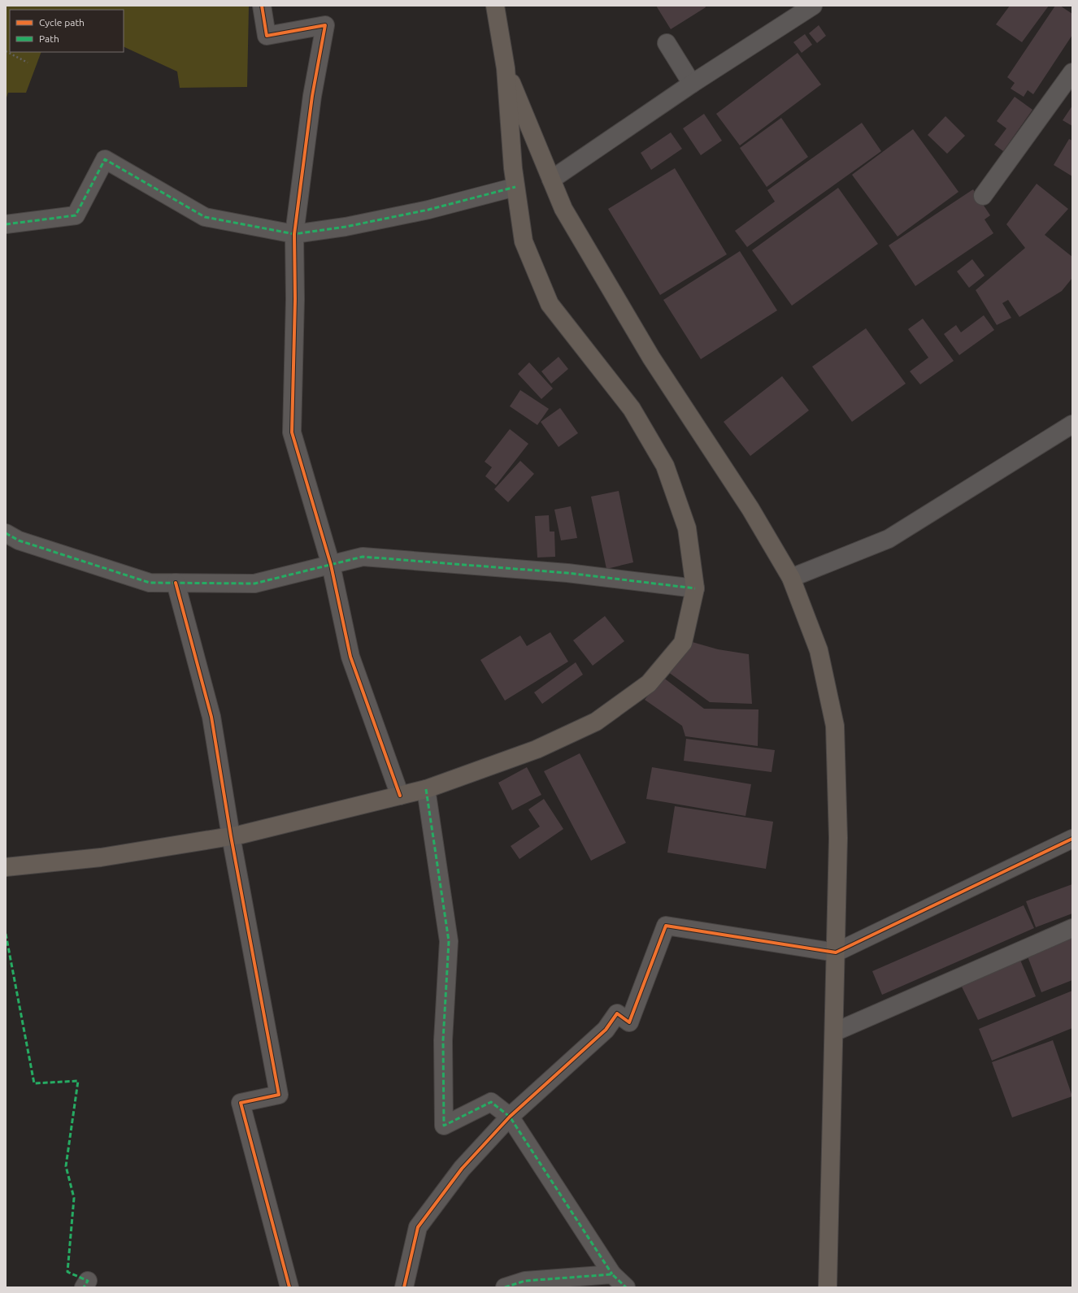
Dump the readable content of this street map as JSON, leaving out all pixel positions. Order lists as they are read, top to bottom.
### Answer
{
  "legend": ["Cycle path", "Path"]
}
